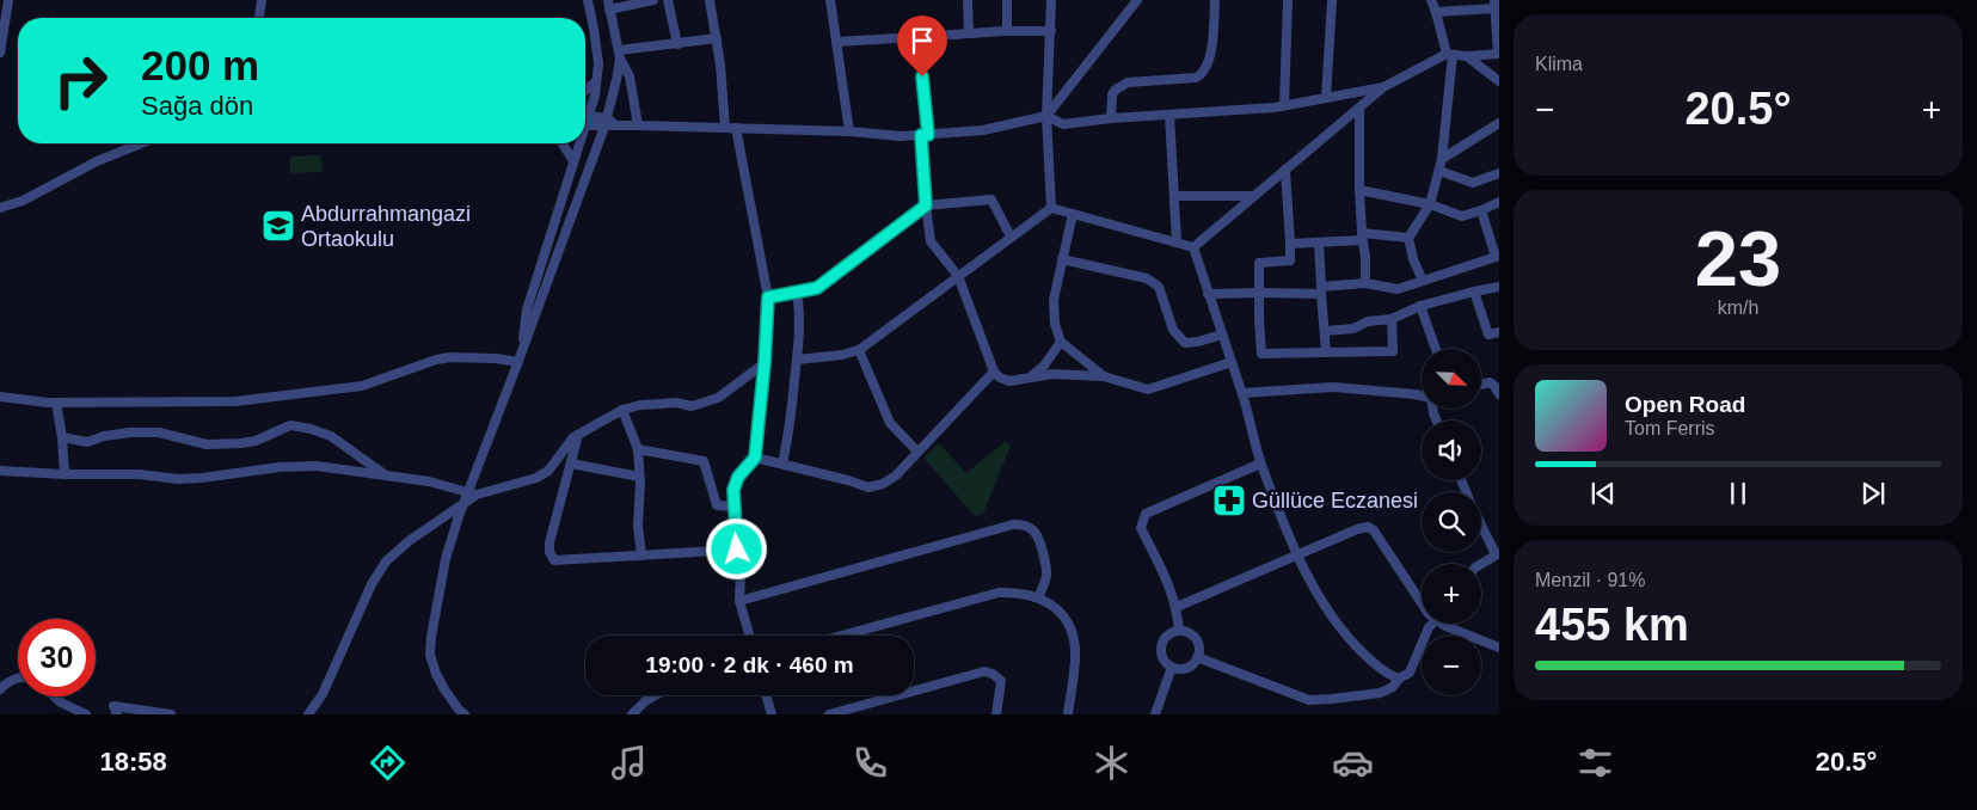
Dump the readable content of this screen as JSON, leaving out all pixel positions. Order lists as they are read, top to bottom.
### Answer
{
  "places": {
    "school or university": ["Abdurrahmangazi Ortaokulu"],
    "pharmacy": ["Güllüce Eczanesi"]
  },
  "north": "bottom right",
  "page": {
    "tile": [
      "Klima",
      ["23", "km/h"],
      ["Menzil · 91%", "455 km"]
    ],
    "turn": ["200 m", "Sağa dön"],
    "heat": ["−", "20.5°", "+"],
    "map_buttons": ["+", "−"],
    "song": ["Open Road", "Tom Ferris"],
    "limit": "30",
    "trip": "19:00 · 2 dk · 460 m",
    "tabs": ["18:58", "20.5°"]
  }
}
